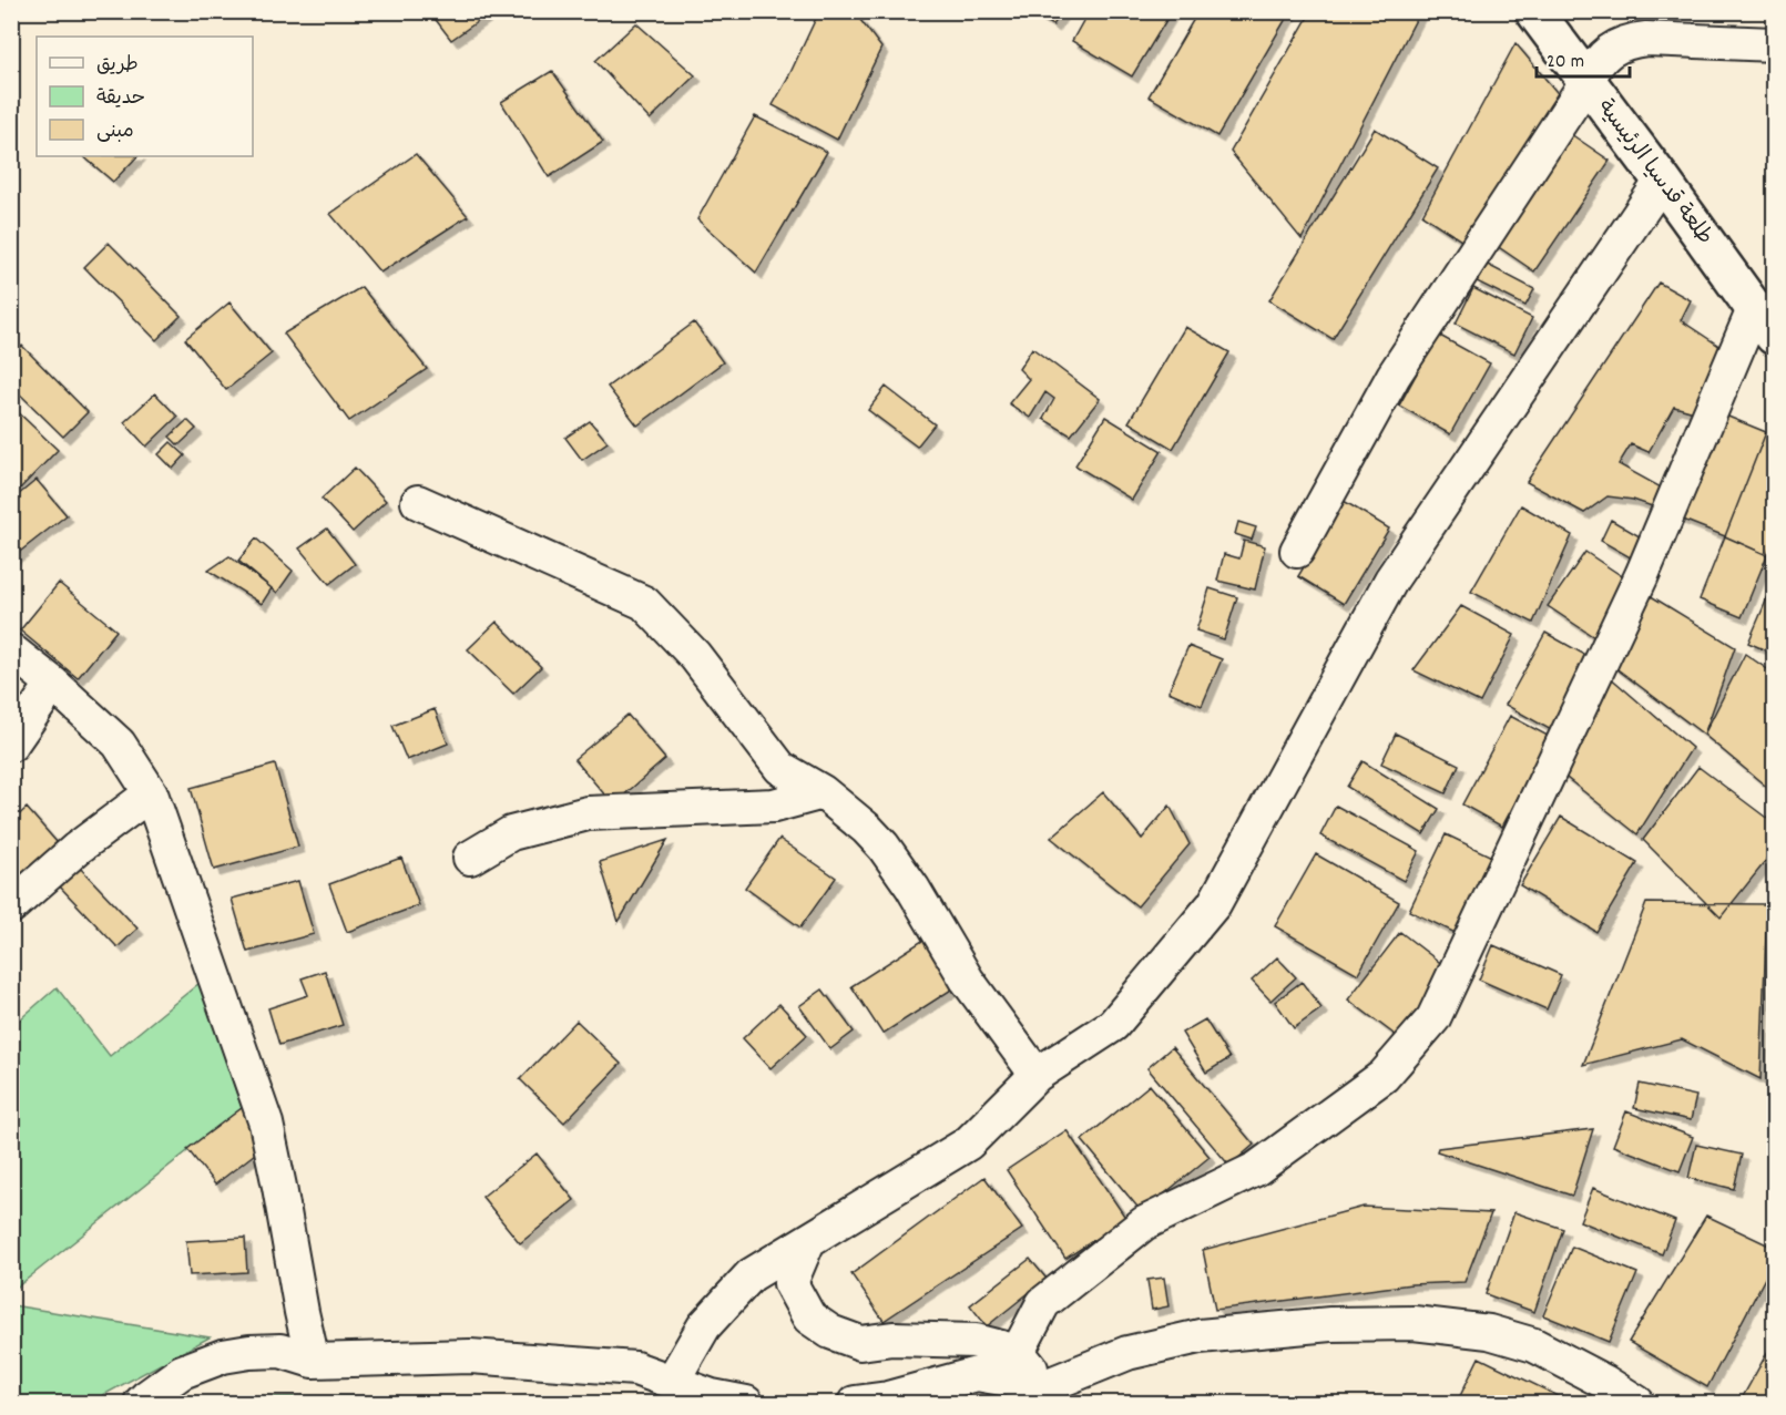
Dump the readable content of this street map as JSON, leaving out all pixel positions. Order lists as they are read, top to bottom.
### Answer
{
  "streets": {
    "main road": ["طلعة قدسيا الرئيسية"]
  },
  "legend": ["طريق", "حديقة", "مبنى"],
  "scale_bar": "20 m"
}
